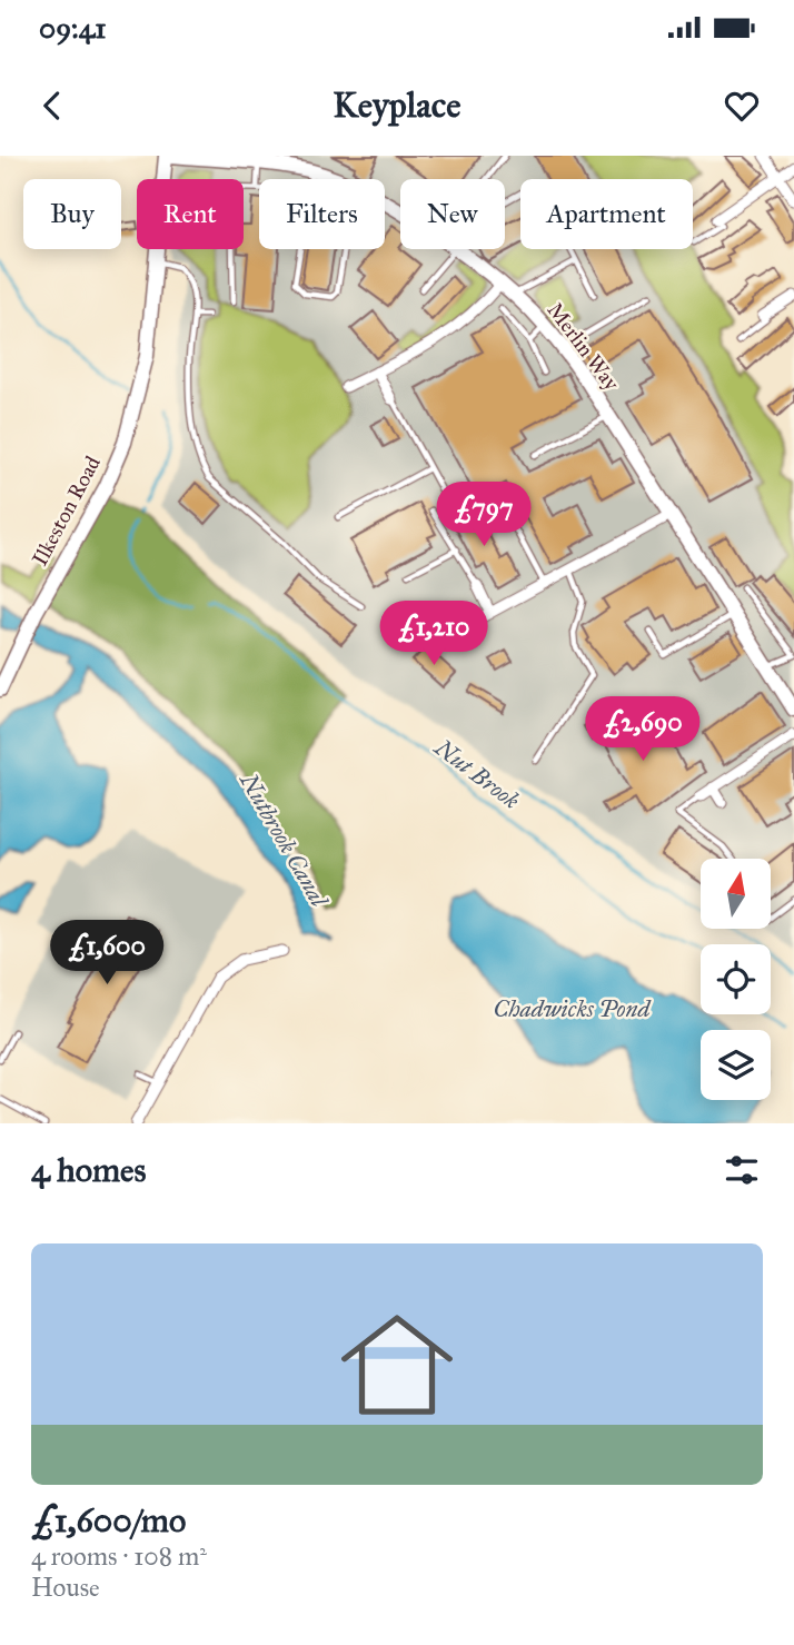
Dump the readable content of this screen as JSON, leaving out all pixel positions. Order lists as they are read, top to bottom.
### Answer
{
  "streets": {
    "street": ["Merlin Way", "Ilkeston Road"]
  },
  "crossings": [
    ["Merlin Way", "Ilkeston Road"]
  ],
  "water": ["Nut Brook", "Nutbrook Canal", "Chadwicks Pond"],
  "north": "top",
  "page": {
    "status": "09:41",
    "header": "Keyplace",
    "chip": [
      "Buy",
      "Rent",
      "Filters",
      "New",
      "Apartment"
    ],
    "price": [
      "£797",
      "£1,210",
      "£2,690",
      "£1,600"
    ],
    "heading": "4 homes",
    "list": [
      {
        "name": "£1,600/mo",
        "note": "4 rooms · 108 m² · House"
      }
    ]
  }
}
